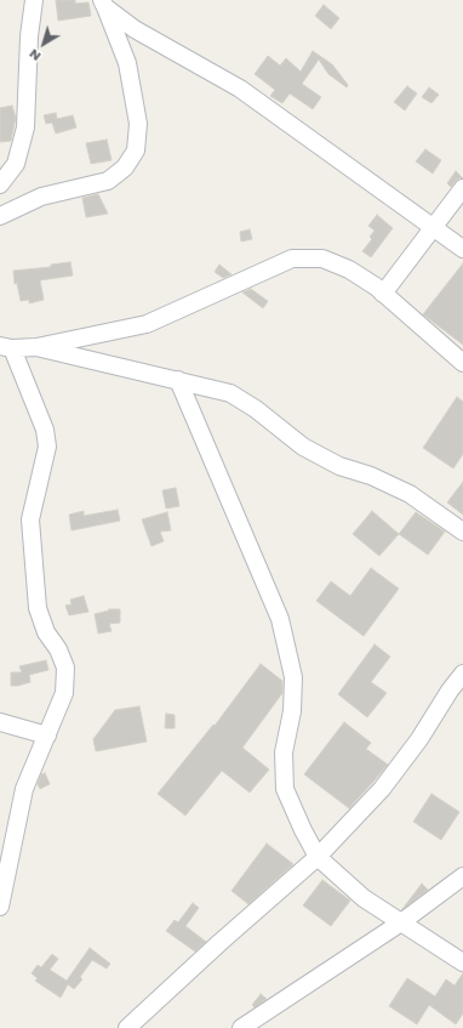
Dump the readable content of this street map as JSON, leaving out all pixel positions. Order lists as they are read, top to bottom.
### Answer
{
  "north": "bottom left"
}
